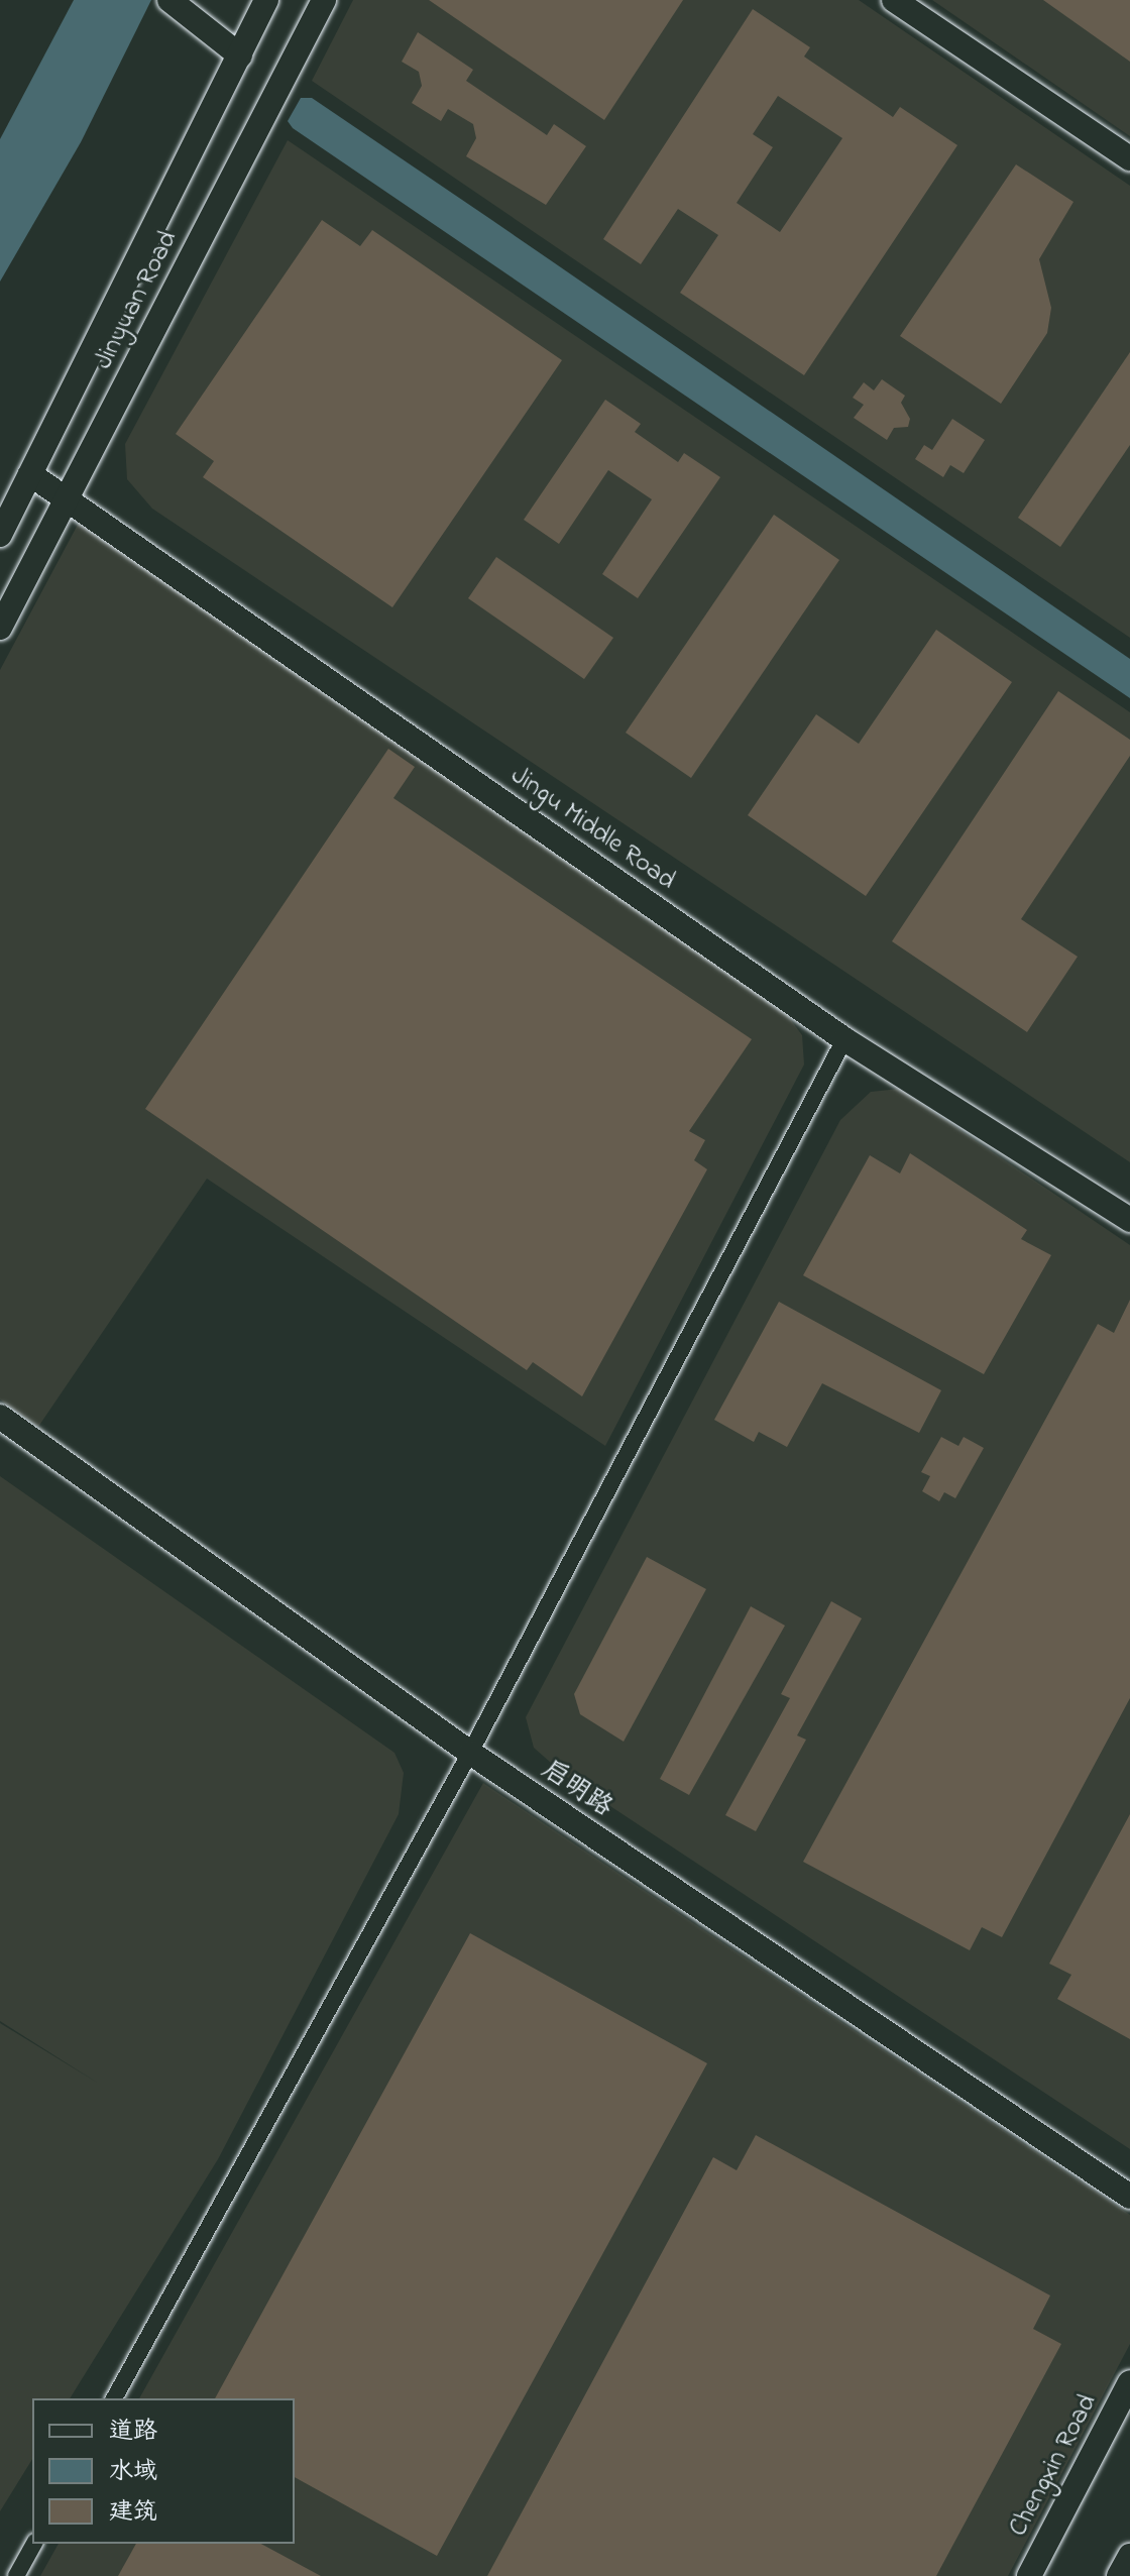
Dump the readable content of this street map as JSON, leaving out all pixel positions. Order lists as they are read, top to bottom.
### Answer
{
  "streets": {
    "street": [
      "Jinyuan Road",
      "Jingu Middle Road",
      "启明路",
      "Chengxin Road"
    ]
  },
  "crossings": [
    ["Jinyuan Road", "Jingu Middle Road"]
  ],
  "legend": ["道路", "水域", "建筑"]
}
